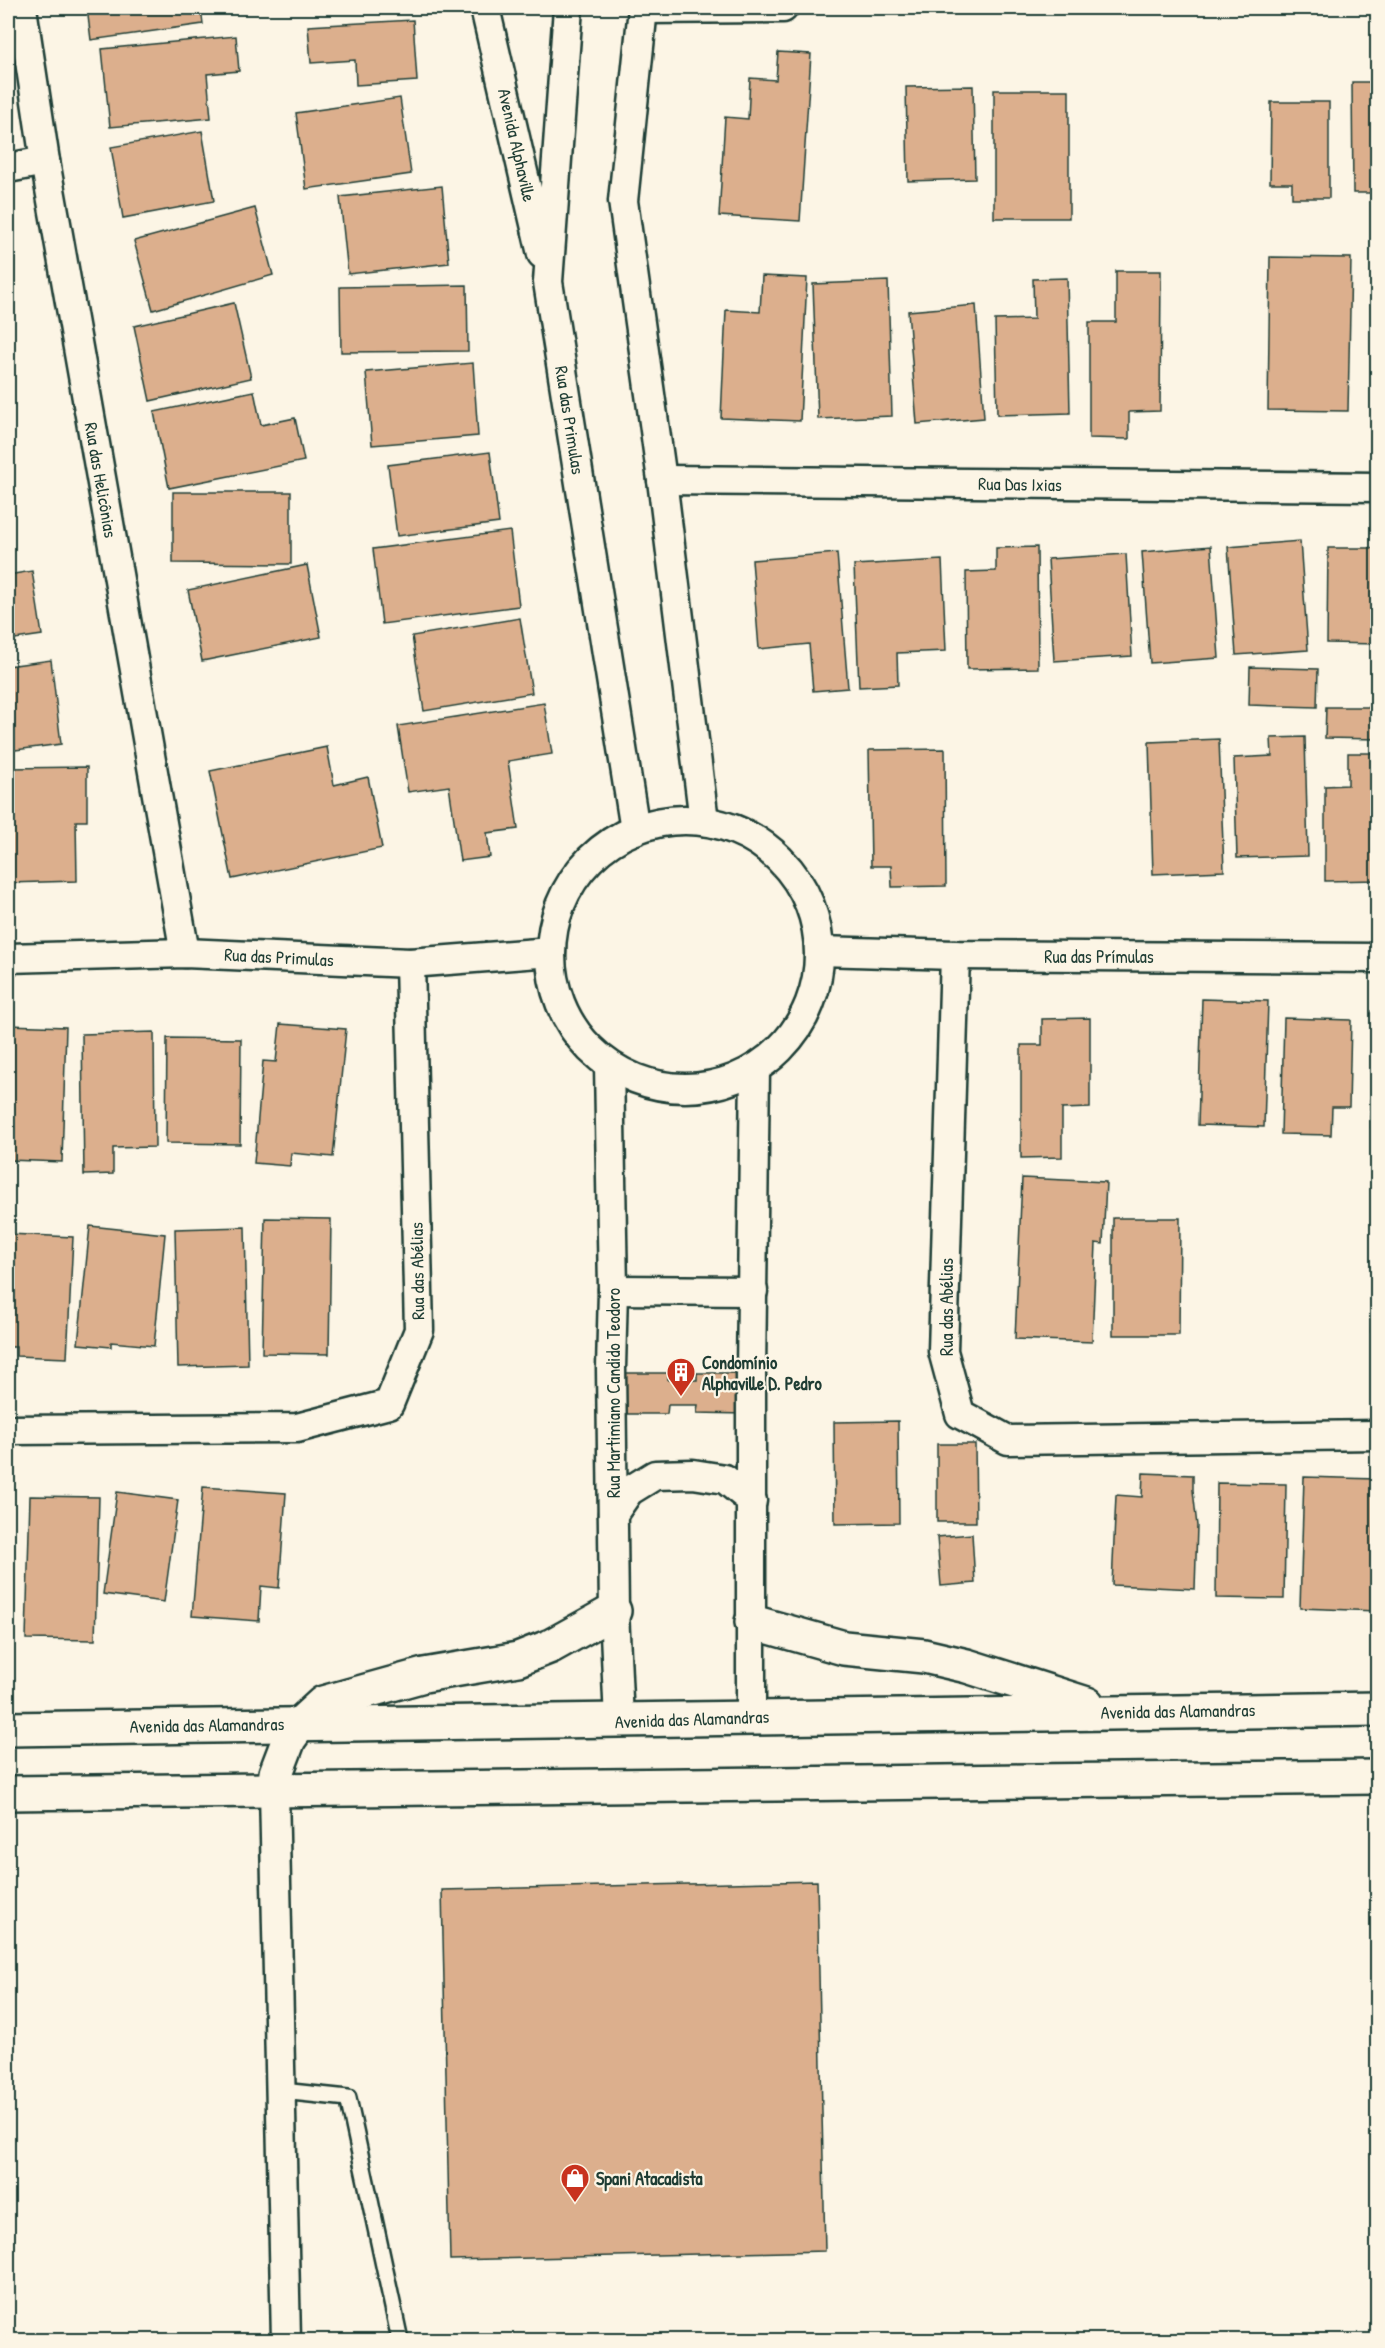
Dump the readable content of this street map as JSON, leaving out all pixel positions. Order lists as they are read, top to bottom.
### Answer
{
  "streets": {
    "street": [
      "Avenida Alphaville",
      "Rua das Primulas",
      "Rua das Helicônias",
      "Rua Das Ixias",
      "Rua das Prímulas",
      "Rua das Abélias",
      "Rua Martimiano Candido Teodoro",
      "Avenida das Alamandras"
    ]
  },
  "crossings": [
    ["Avenida Alphaville", "Rua das Primulas"],
    ["Rua das Primulas", "Rua das Helicônias"],
    ["Rua das Primulas", "Rua das Abélias"],
    ["Rua das Prímulas", "Rua das Abélias"],
    ["Rua Martimiano Candido Teodoro", "Avenida das Alamandras"]
  ],
  "places": {
    "building": ["Condomínio Alphaville D. Pedro"],
    "shop": ["Spani Atacadista"]
  }
}
